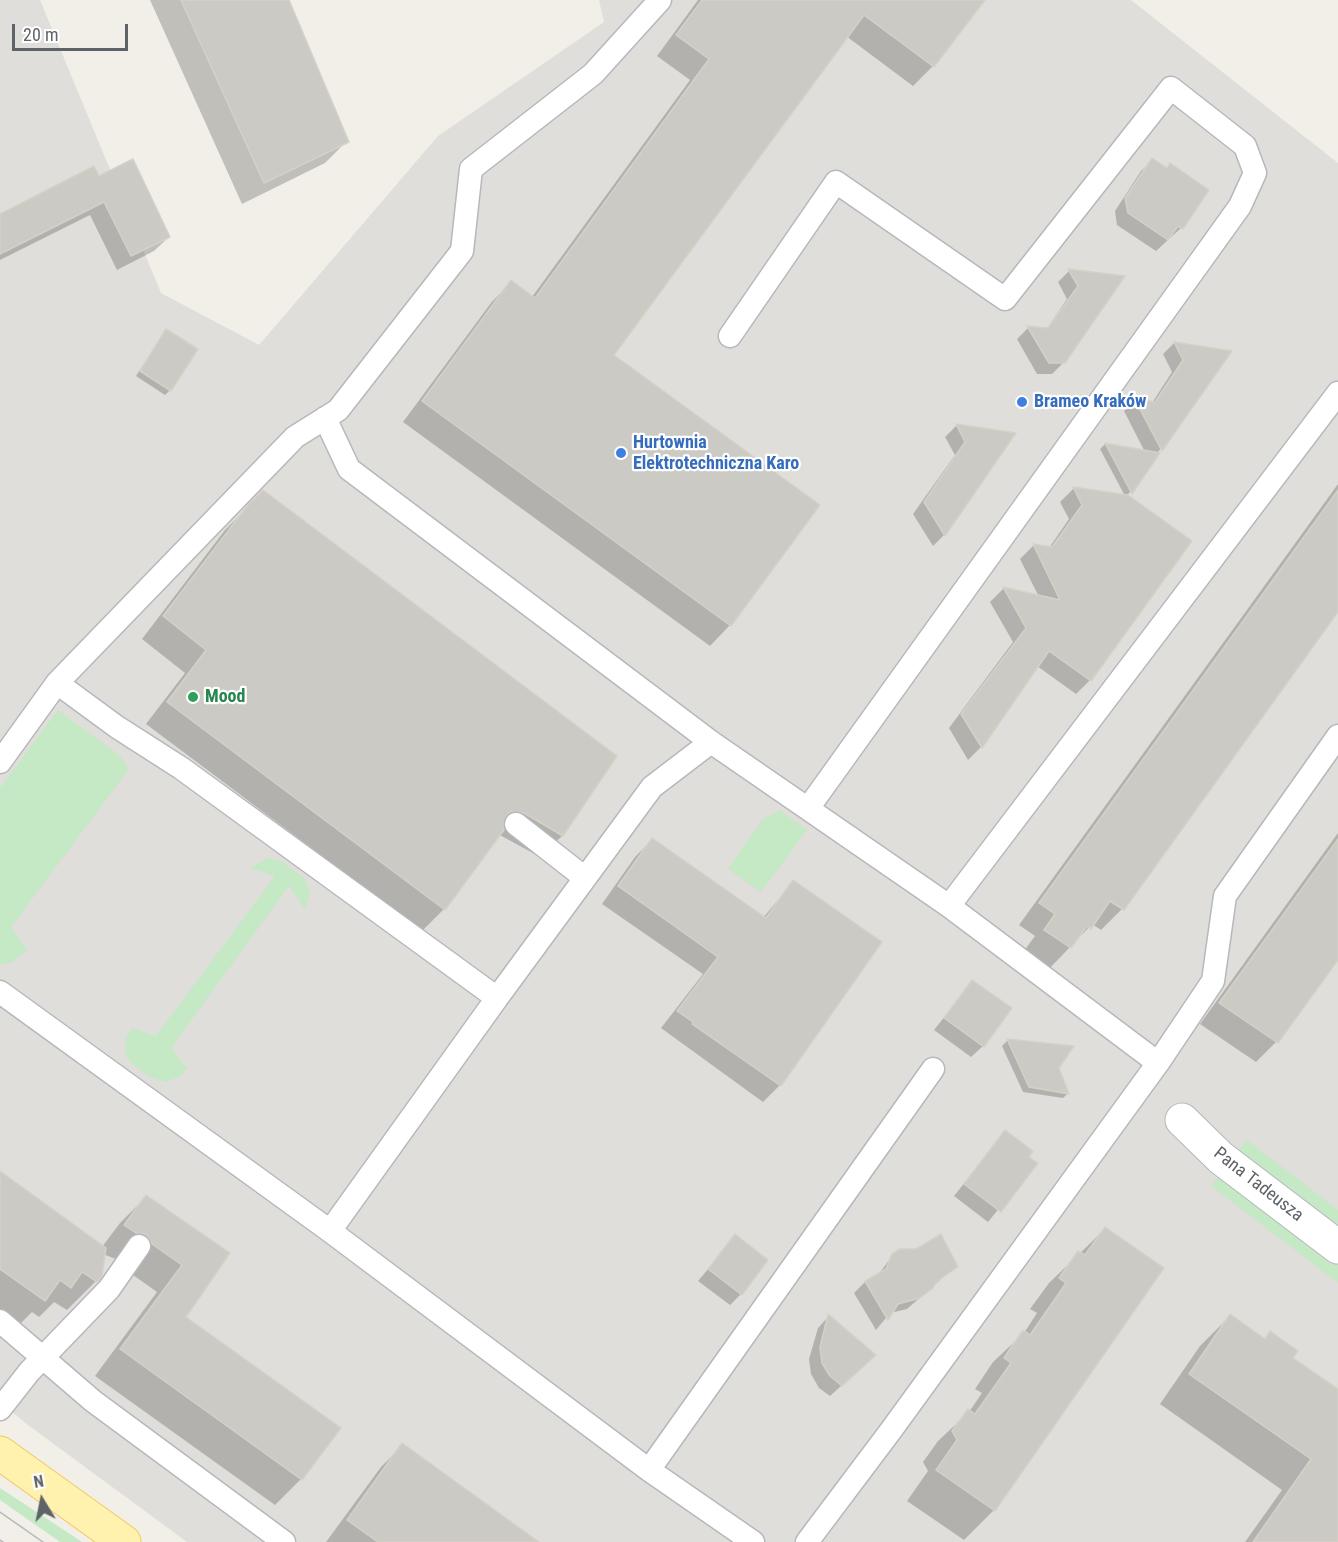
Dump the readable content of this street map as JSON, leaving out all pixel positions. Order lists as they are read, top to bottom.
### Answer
{
  "streets": {
    "street": ["Pana Tadeusza"]
  },
  "places": ["Brameo Kraków", "Hurtownia Elektrotechniczna Karo", "Mood"],
  "scale_bar": "20 m",
  "north": "top"
}
